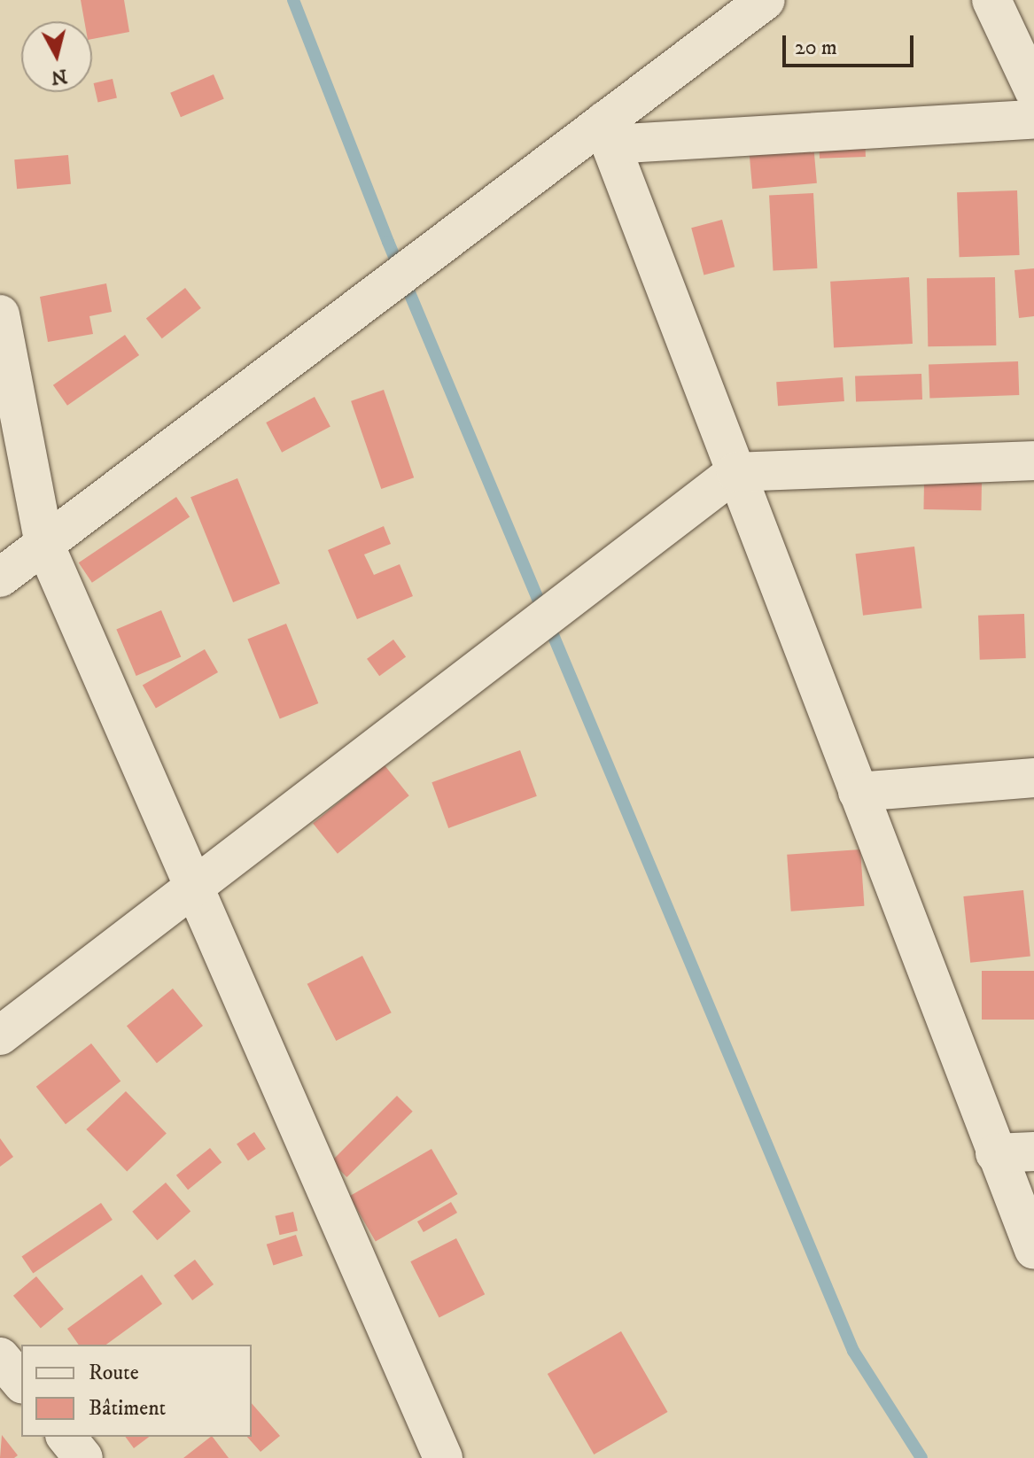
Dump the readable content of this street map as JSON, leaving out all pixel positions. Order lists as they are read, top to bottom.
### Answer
{
  "legend": ["Route", "Bâtiment"],
  "scale_bar": "20 m",
  "north": "bottom"
}
